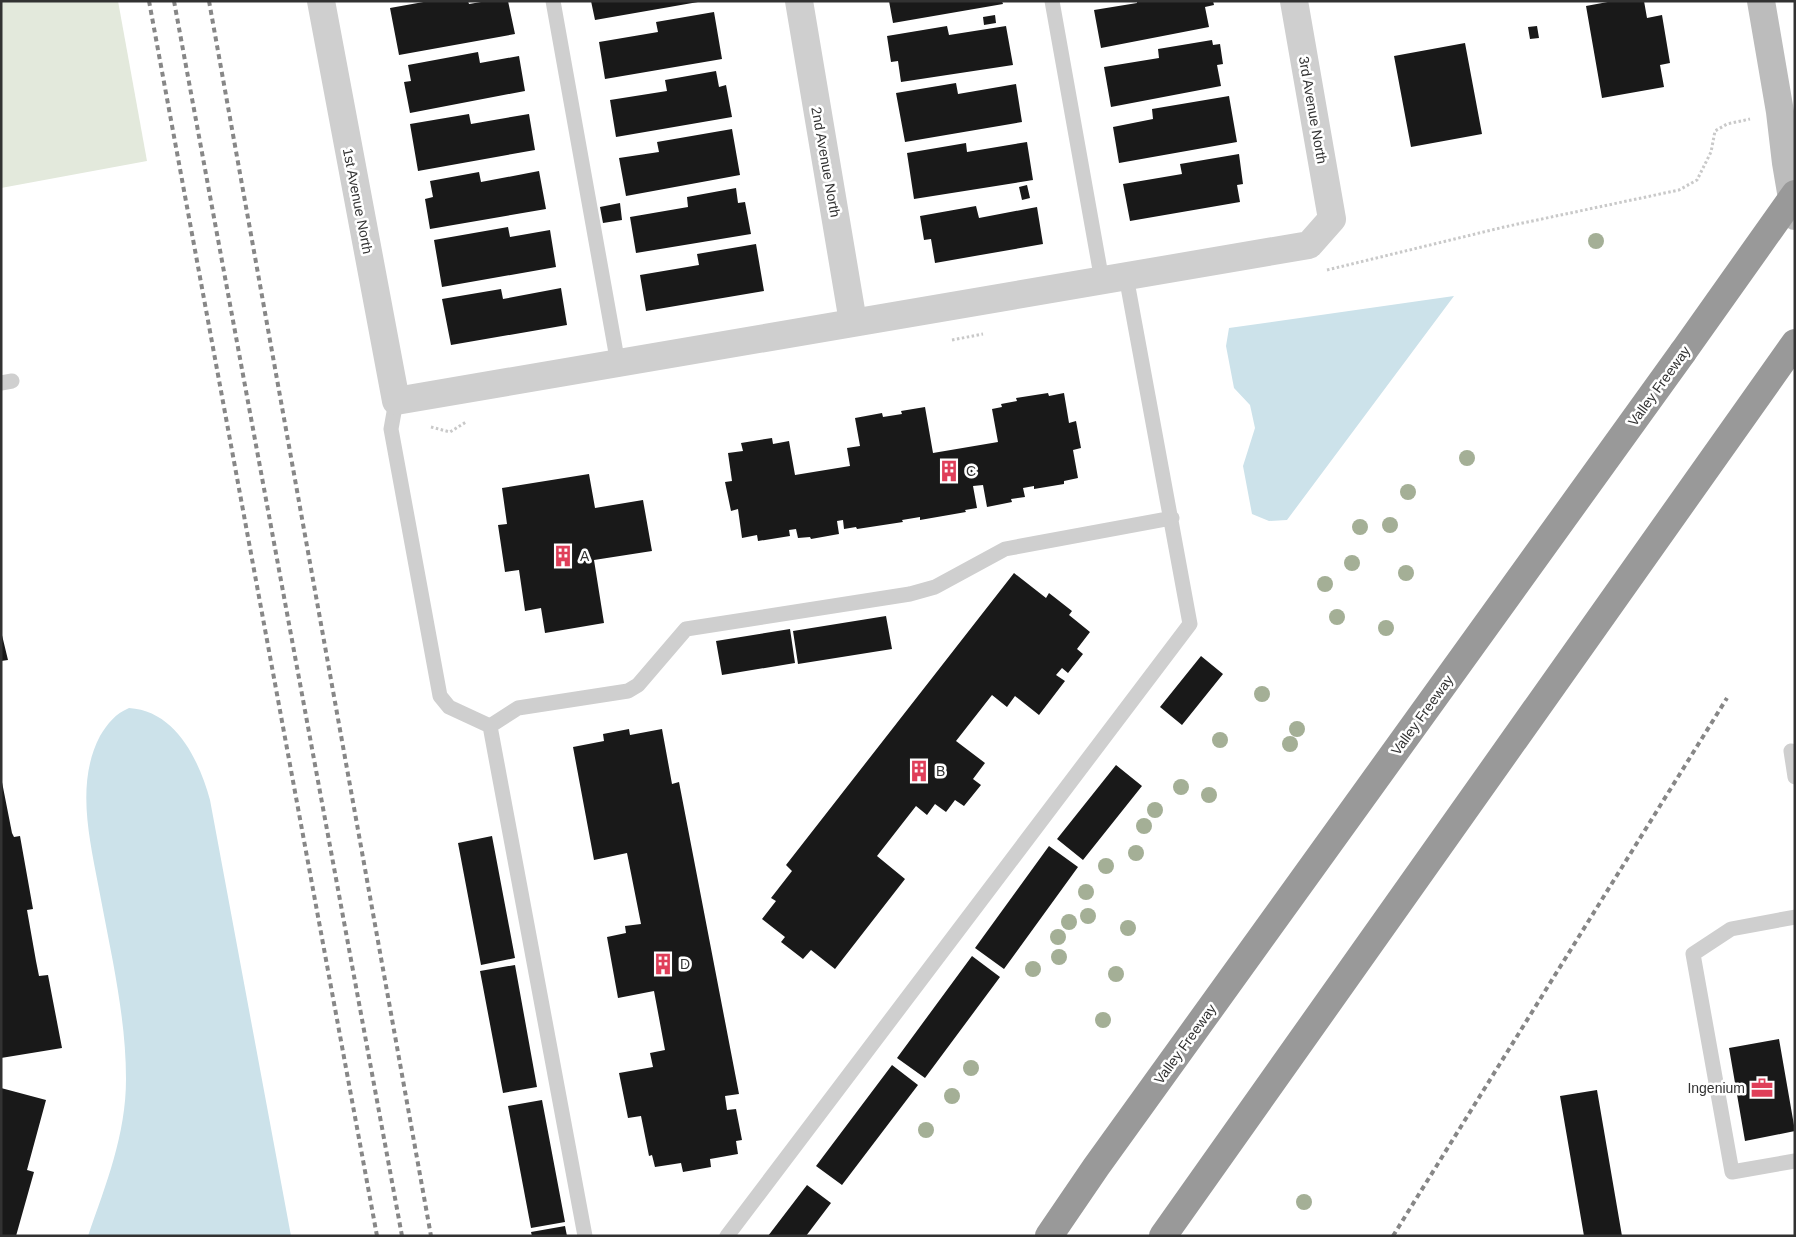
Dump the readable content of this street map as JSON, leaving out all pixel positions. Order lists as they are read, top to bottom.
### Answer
{
  "streets": {
    "highway": ["Valley Freeway"],
    "street": ["3rd Avenue North", "2nd Avenue North", "1st Avenue North"]
  },
  "places": {
    "building": [
      "C",
      "A",
      "B",
      "D"
    ],
    "office": ["Ingenium"]
  }
}
